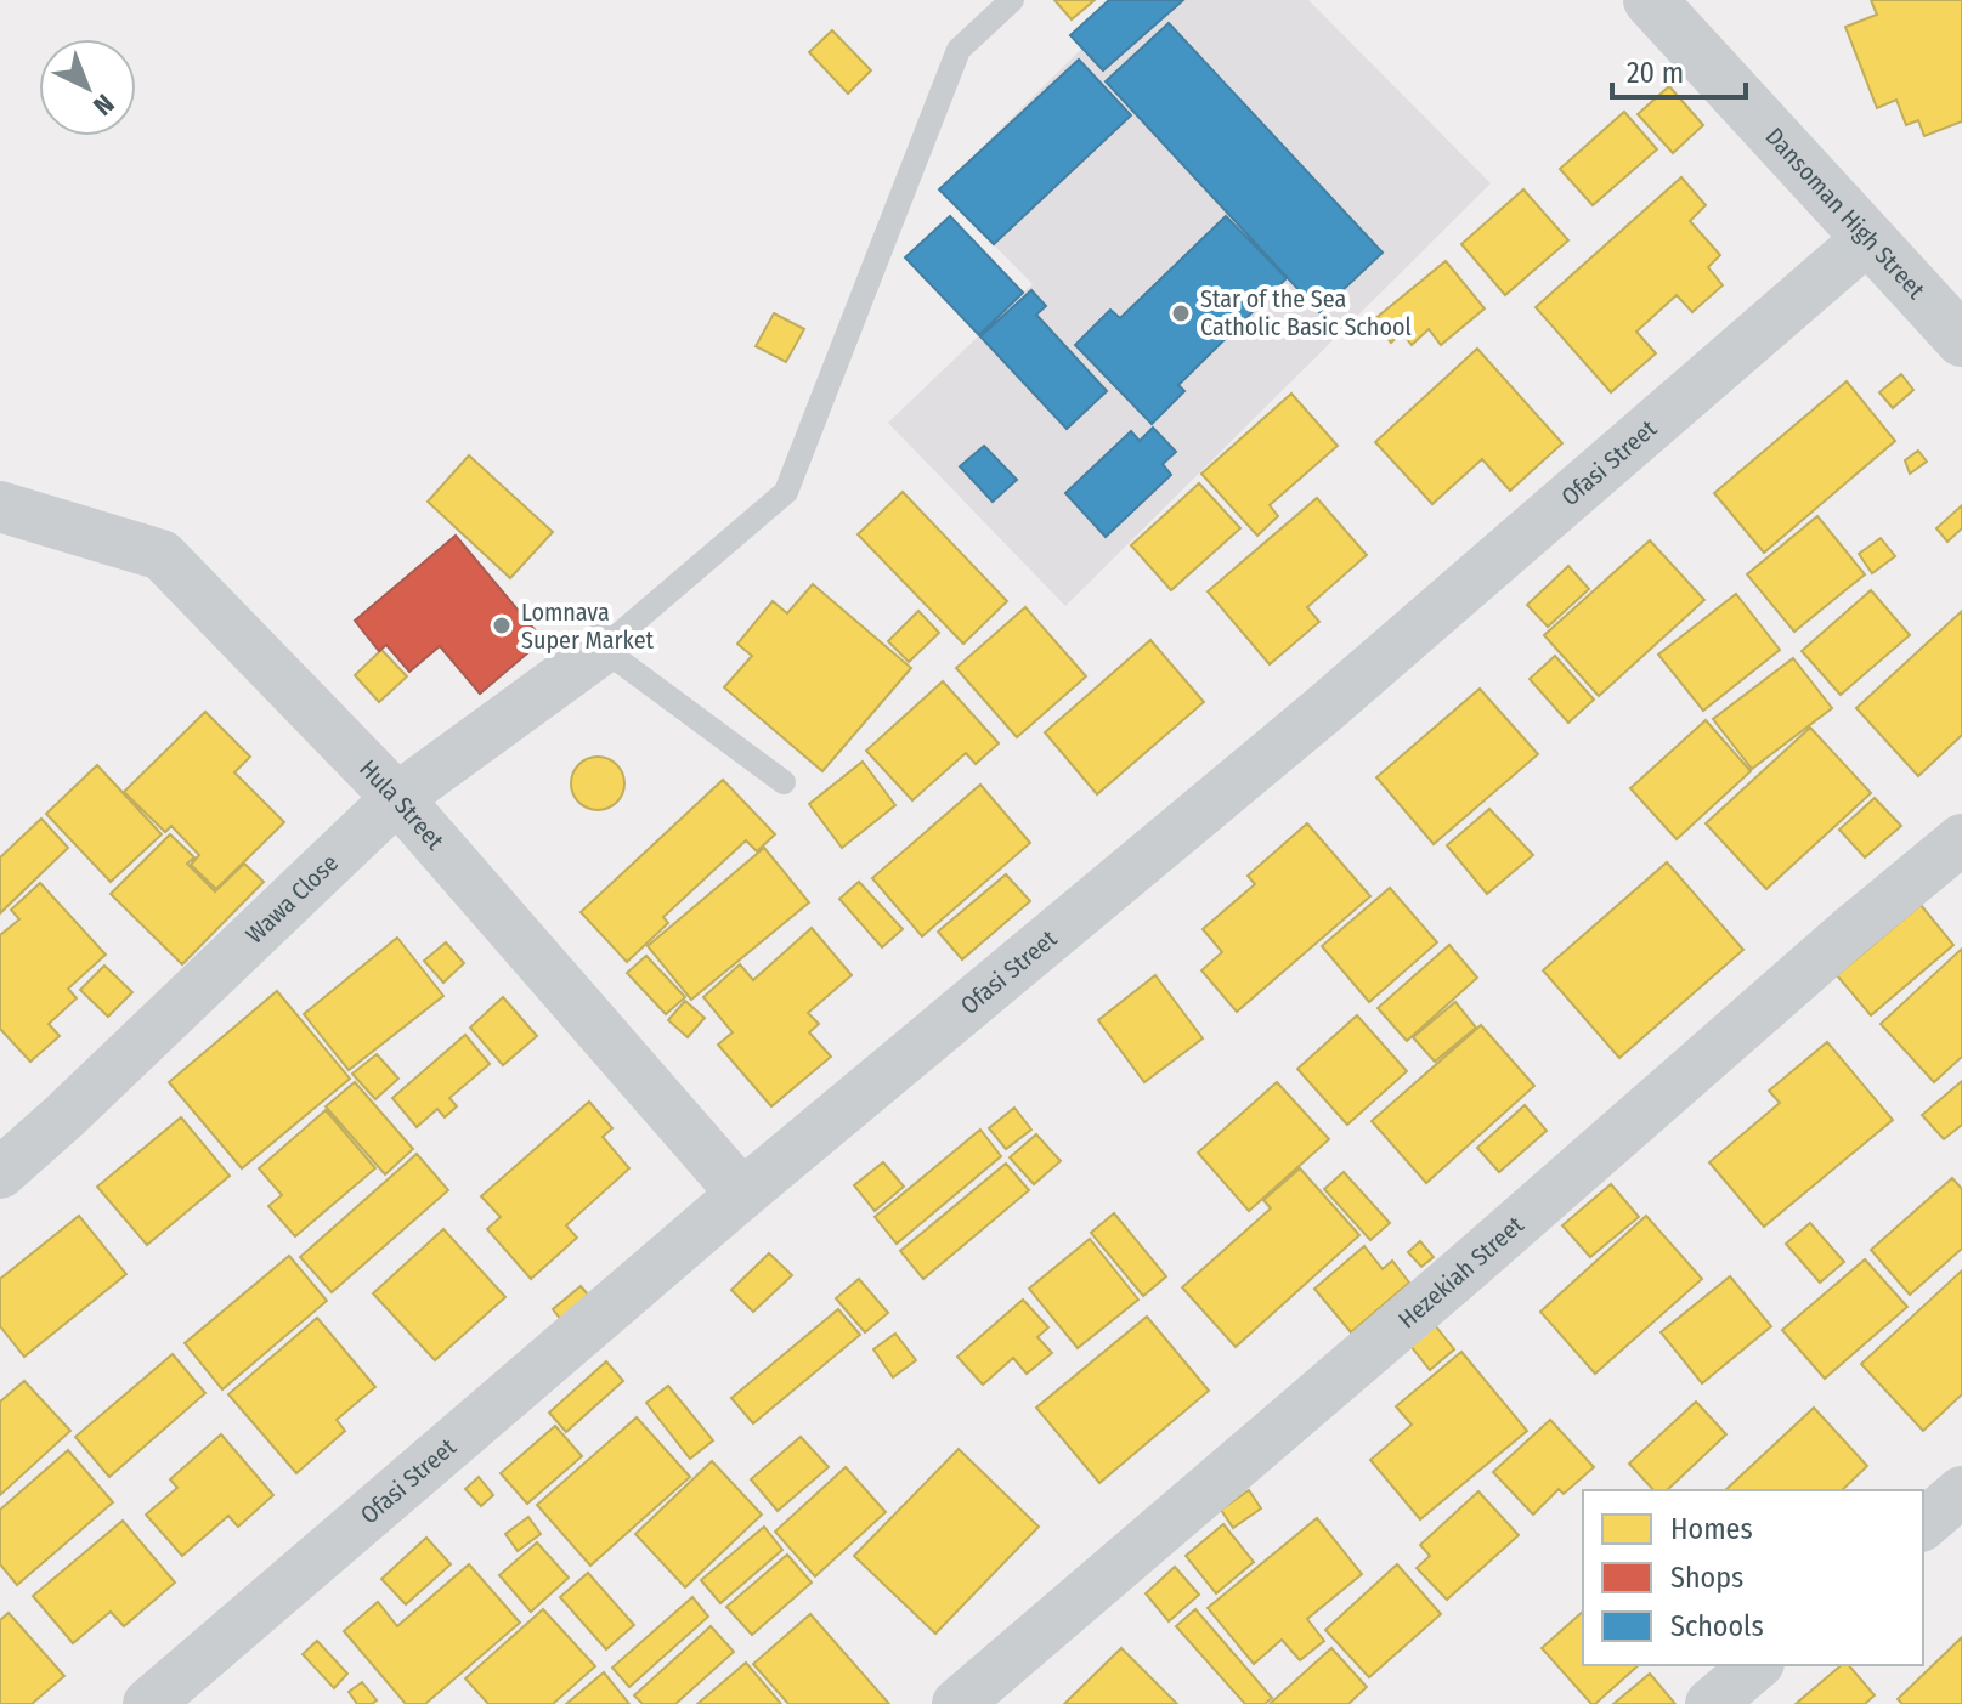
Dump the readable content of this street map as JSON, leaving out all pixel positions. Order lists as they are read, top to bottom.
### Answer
{
  "streets": {
    "street": [
      "Dansoman High Street",
      "Ofasi Street",
      "Hula Street",
      "Wawa Close",
      "Hezekiah Street"
    ]
  },
  "crossings": [
    ["Dansoman High Street", "Ofasi Street"],
    ["Ofasi Street", "Hula Street"],
    ["Hula Street", "Wawa Close"]
  ],
  "places": ["Star of the Sea Catholic Basic School", "Lomnava Super Market"],
  "legend": ["Homes", "Shops", "Schools"],
  "scale_bar": "20 m",
  "north": "bottom right"
}
